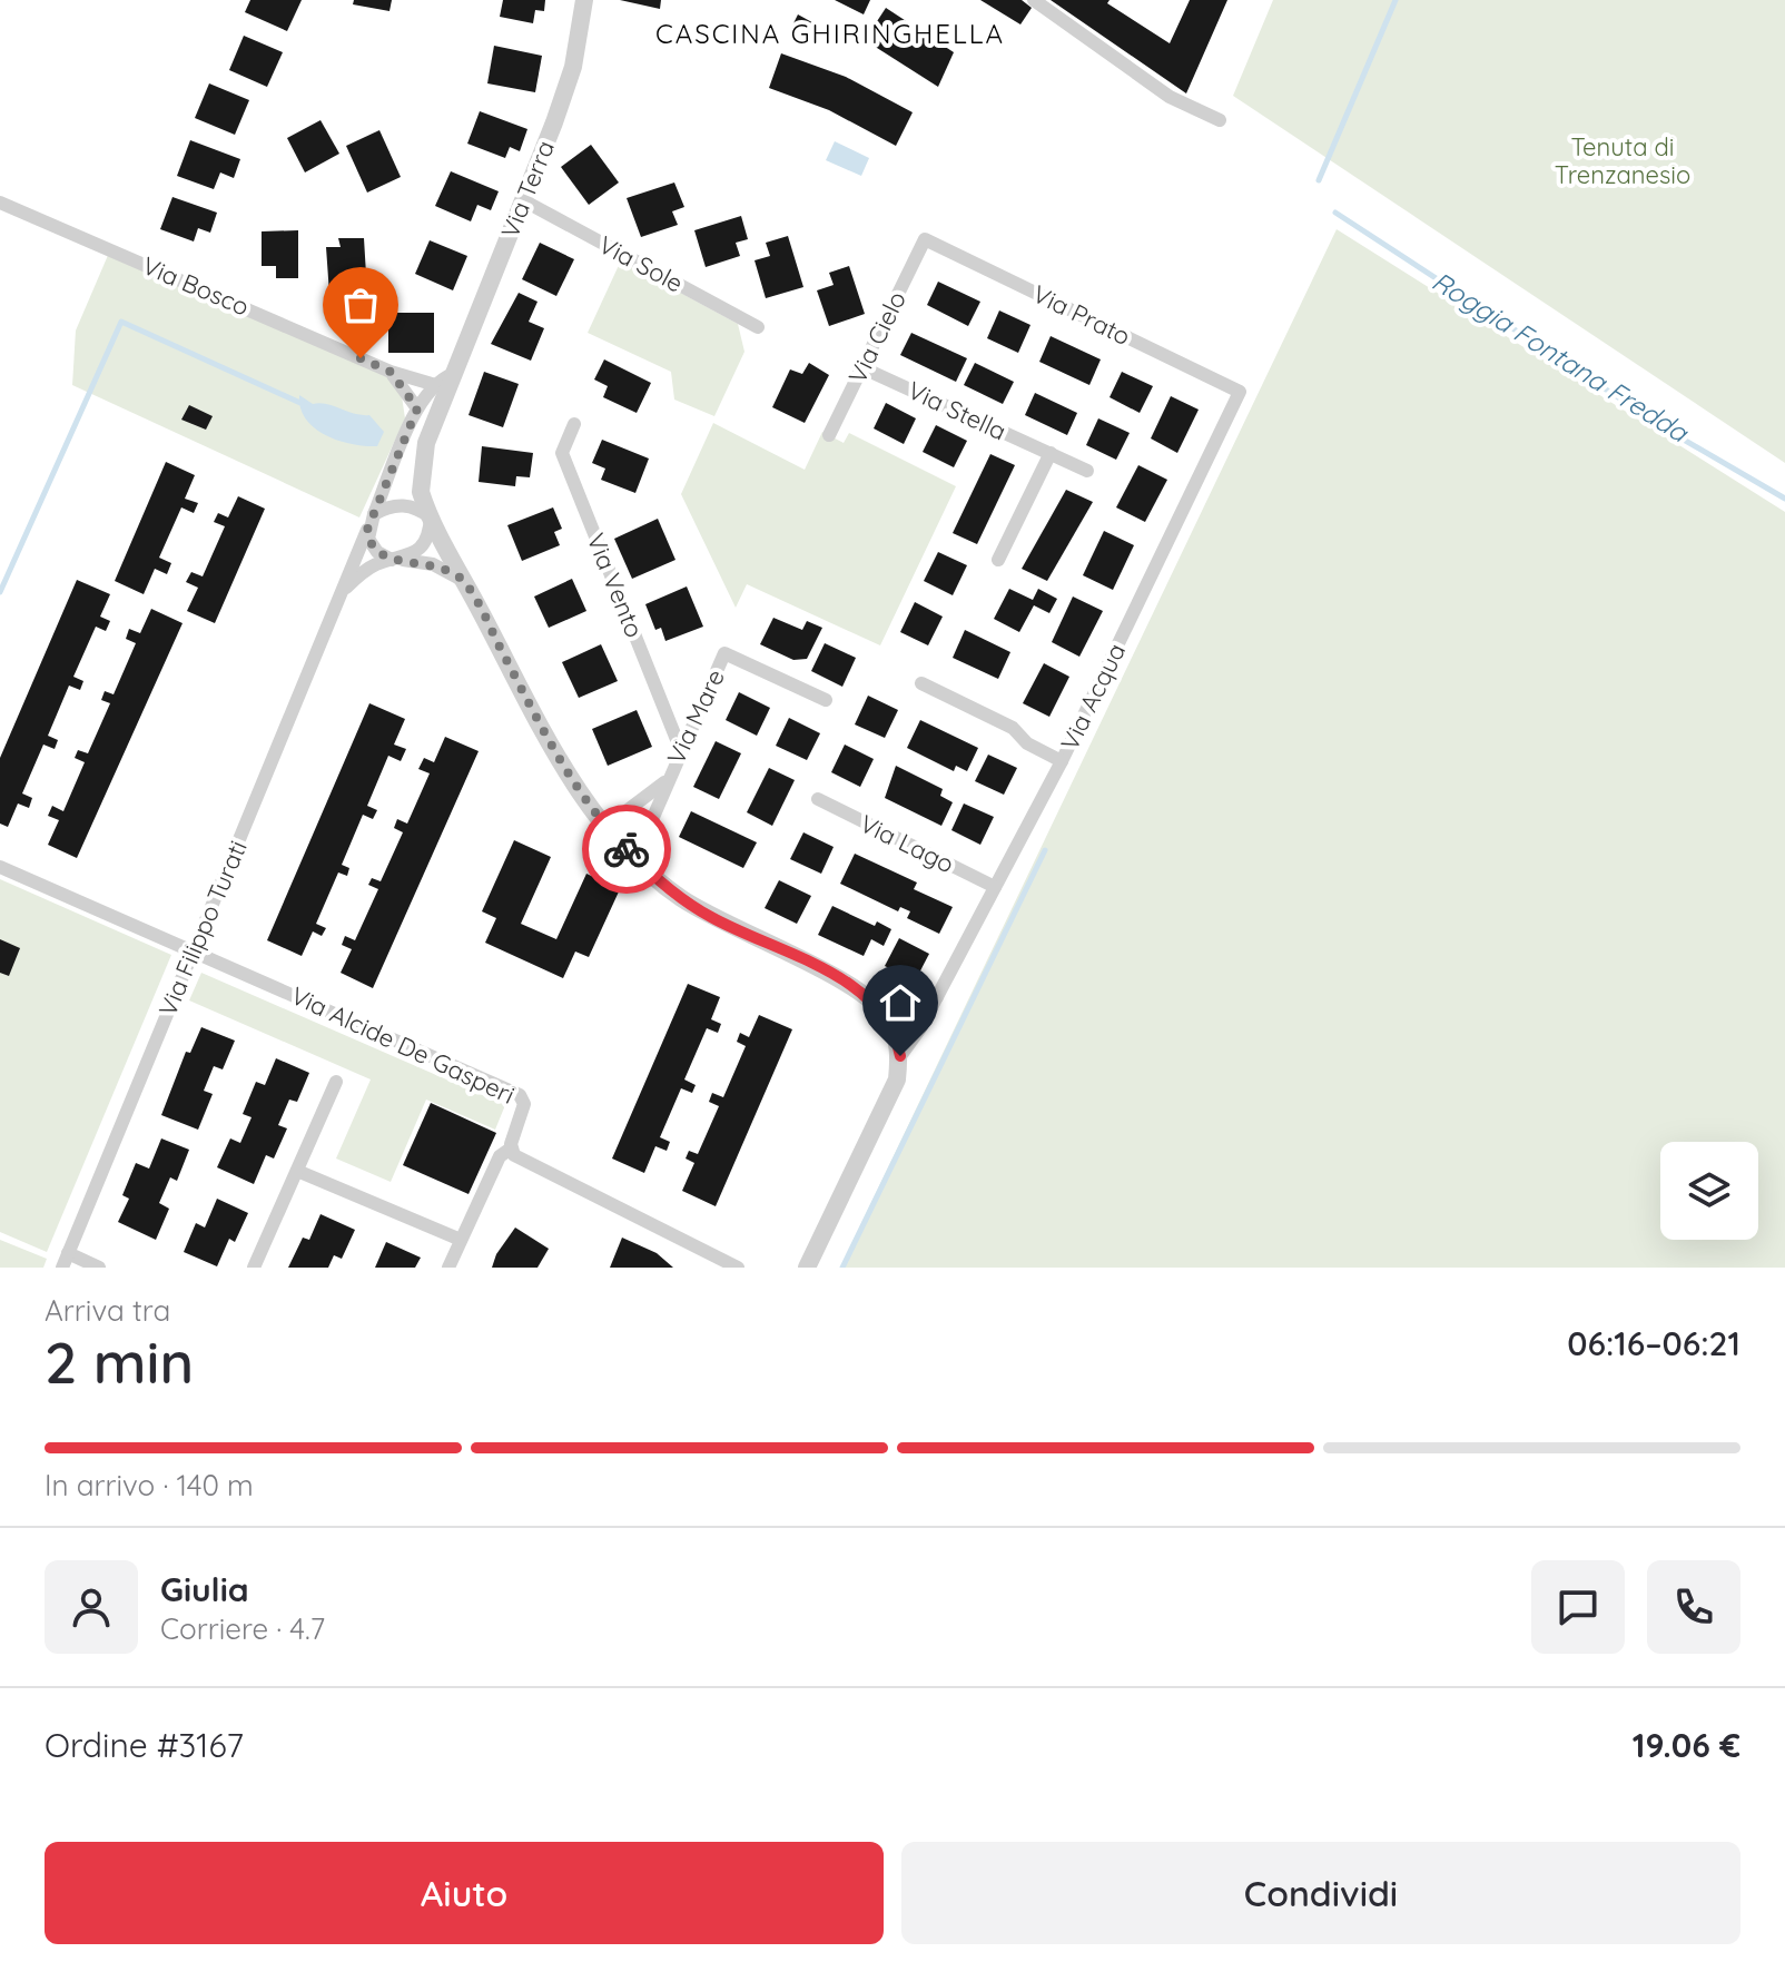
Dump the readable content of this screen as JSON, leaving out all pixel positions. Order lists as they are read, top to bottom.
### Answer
{
  "streets": {
    "street": [
      "Via Terra",
      "Via Sole",
      "Via Bosco",
      "Via Prato",
      "Via Cielo",
      "Via Stella",
      "Via Vento",
      "Via Acqua",
      "Via Mare",
      "Via Lago",
      "Via Filippo Turati",
      "Via Alcide De Gasperi"
    ]
  },
  "crossings": [
    ["Via Terra", "Via Sole"],
    ["Via Terra", "Via Acqua"],
    ["Via Terra", "Via Mare"],
    ["Via Terra", "Via Filippo Turati"],
    ["Via Prato", "Via Cielo"],
    ["Via Prato", "Via Acqua"],
    ["Via Cielo", "Via Stella"],
    ["Via Vento", "Via Mare"],
    ["Via Acqua", "Via Lago"],
    ["Via Filippo Turati", "Via Alcide De Gasperi"]
  ],
  "districts": ["CASCINA GHIRINGHELLA"],
  "water": ["Roggia Fontana Fredda"],
  "parks": ["Tenuta di Trenzanesio"],
  "page": {
    "heading": ["2 min", "Arriva tra", "06:16–06:21"],
    "panel": [
      "Giulia",
      "Corriere · 4.7",
      "Ordine #3167",
      "19.06 €"
    ],
    "bar": "In arrivo · 140 m",
    "buttons": ["Aiuto", "Condividi"]
  }
}
